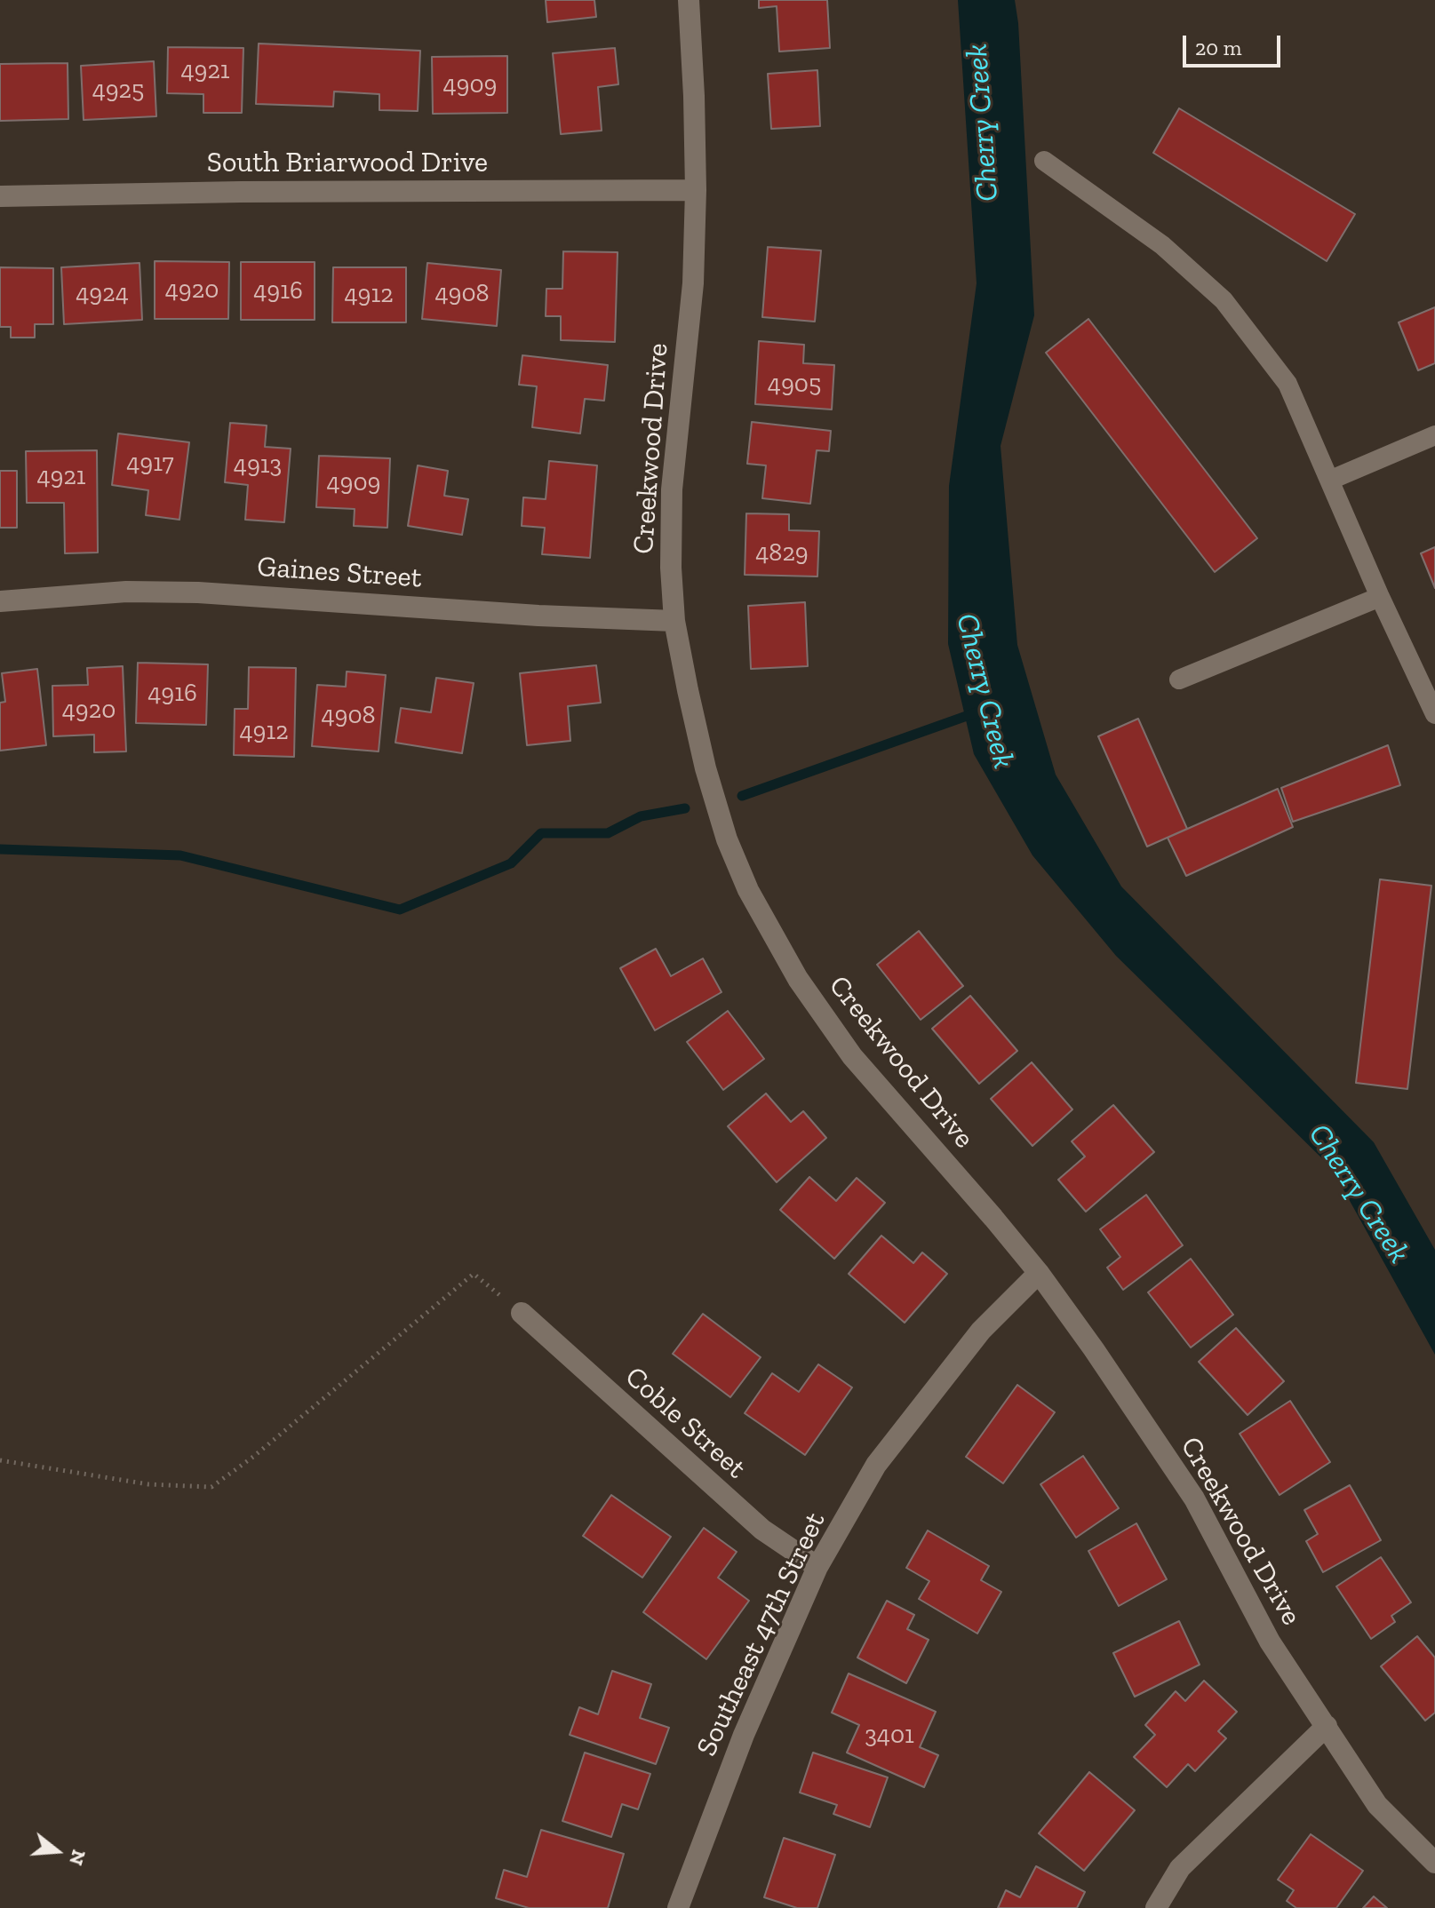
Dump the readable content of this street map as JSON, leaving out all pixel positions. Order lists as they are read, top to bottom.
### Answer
{
  "streets": {
    "street": [
      "South Briarwood Drive",
      "Creekwood Drive",
      "Gaines Street",
      "Coble Street",
      "Southeast 47th Street"
    ]
  },
  "crossings": [
    ["South Briarwood Drive", "Creekwood Drive"],
    ["Creekwood Drive", "Gaines Street"],
    ["Creekwood Drive", "Southeast 47th Street"],
    ["Coble Street", "Southeast 47th Street"]
  ],
  "water": ["Cherry Creek"],
  "house_numbers": [
    "4921",
    "4909",
    "4925",
    "4920",
    "4916",
    "4924",
    "4908",
    "4912",
    "4905",
    "4917",
    "4913",
    "4921",
    "4909",
    "4829",
    "4916",
    "4920",
    "4908",
    "4912",
    "3401"
  ],
  "scale_bar": "20 m",
  "north": "right"
}
